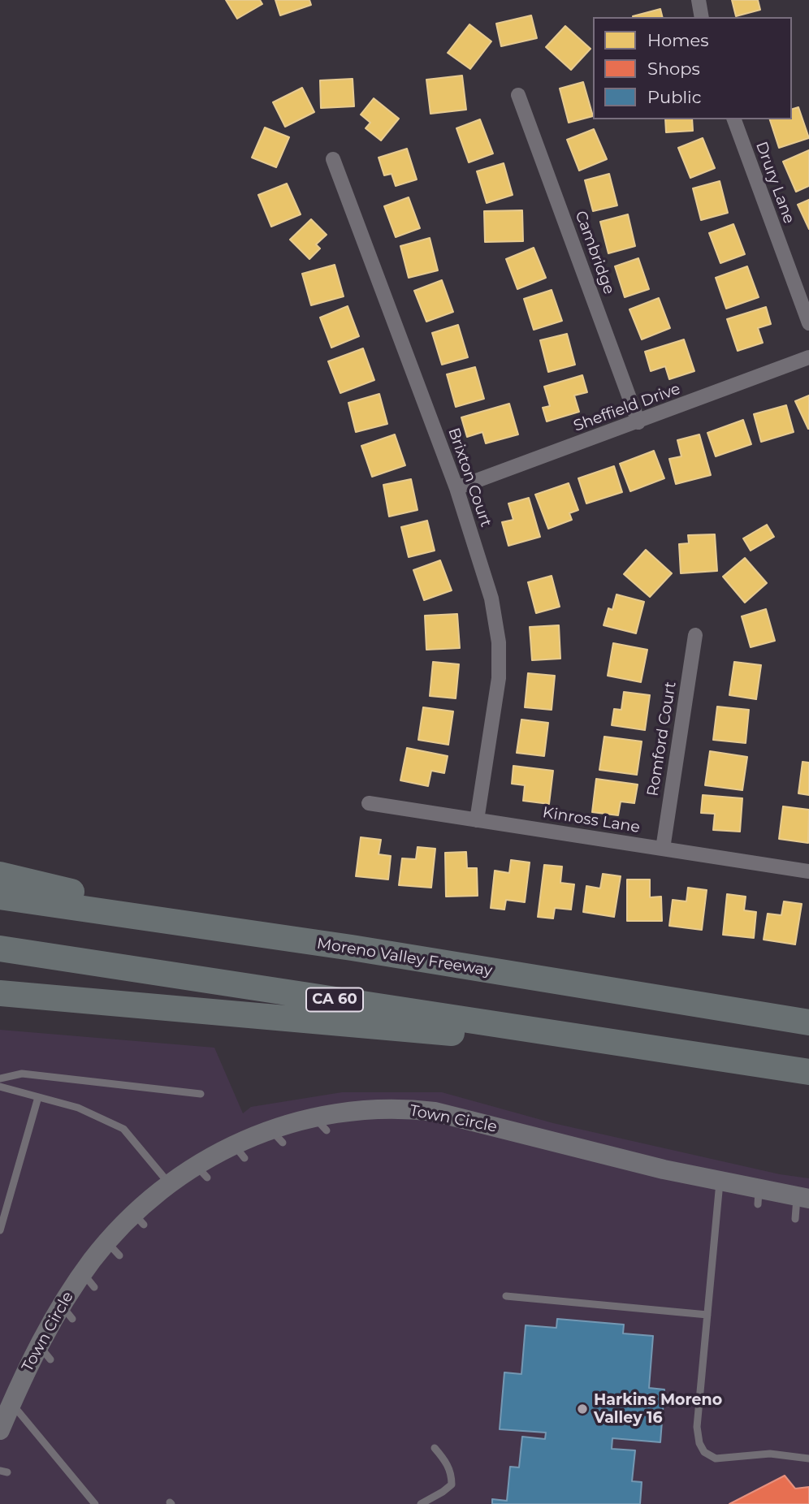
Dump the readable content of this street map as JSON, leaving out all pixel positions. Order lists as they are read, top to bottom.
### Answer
{
  "streets": {
    "highway": ["Moreno Valley Freeway", "CA 60"],
    "street": [
      "Drury Lane",
      "Cambridge",
      "Sheffield Drive",
      "Brixton Court",
      "Romford Court",
      "Kinross Lane",
      "Town Circle"
    ]
  },
  "crossings": [
    ["Cambridge", "Sheffield Drive"],
    ["Sheffield Drive", "Brixton Court"],
    ["Brixton Court", "Kinross Lane"],
    ["Romford Court", "Kinross Lane"]
  ],
  "places": ["Harkins Moreno Valley 16"],
  "legend": ["Homes", "Shops", "Public"]
}
